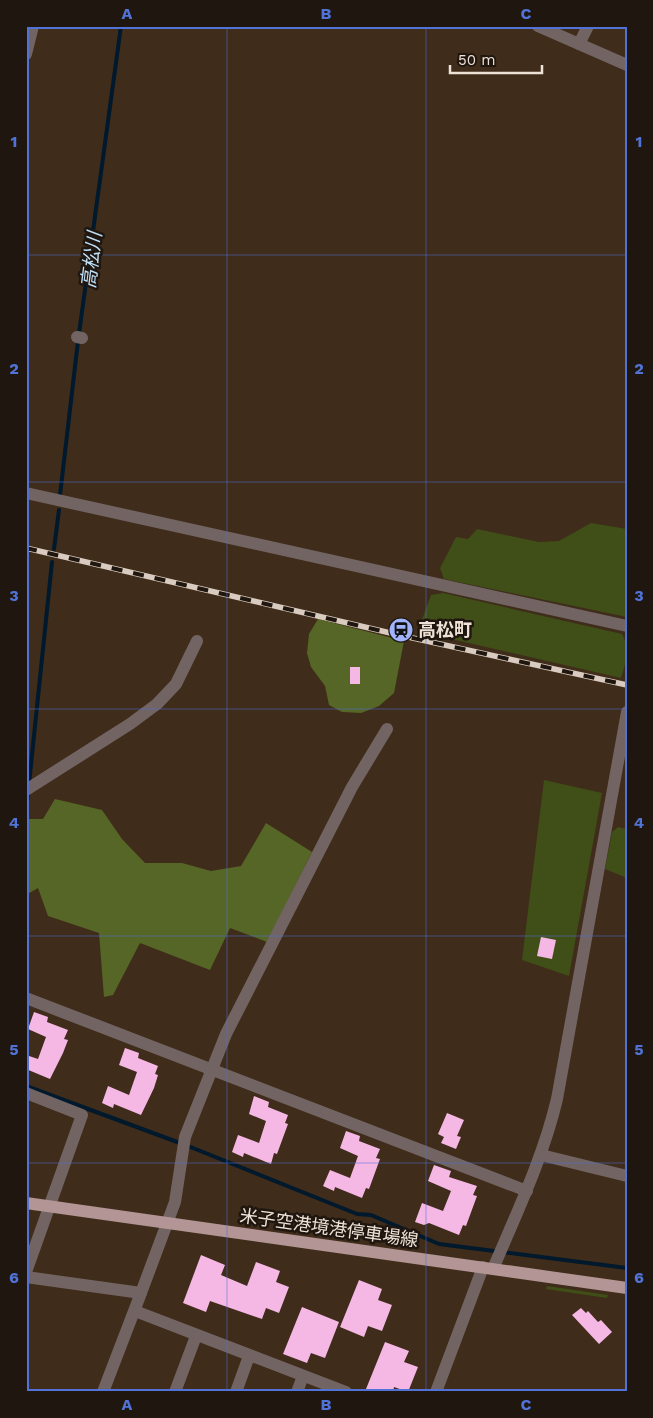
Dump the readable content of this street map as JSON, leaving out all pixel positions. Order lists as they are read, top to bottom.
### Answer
{
  "streets": {
    "main road": ["米子空港境港停車場線"]
  },
  "water": ["高松川"],
  "places": {
    "station": ["高松町"]
  },
  "scale_bar": "50 m",
  "grid": {
    "columns": ["A", "B", "C"],
    "rows": [
      "1",
      "2",
      "3",
      "4",
      "5",
      "6"
    ]
  }
}
